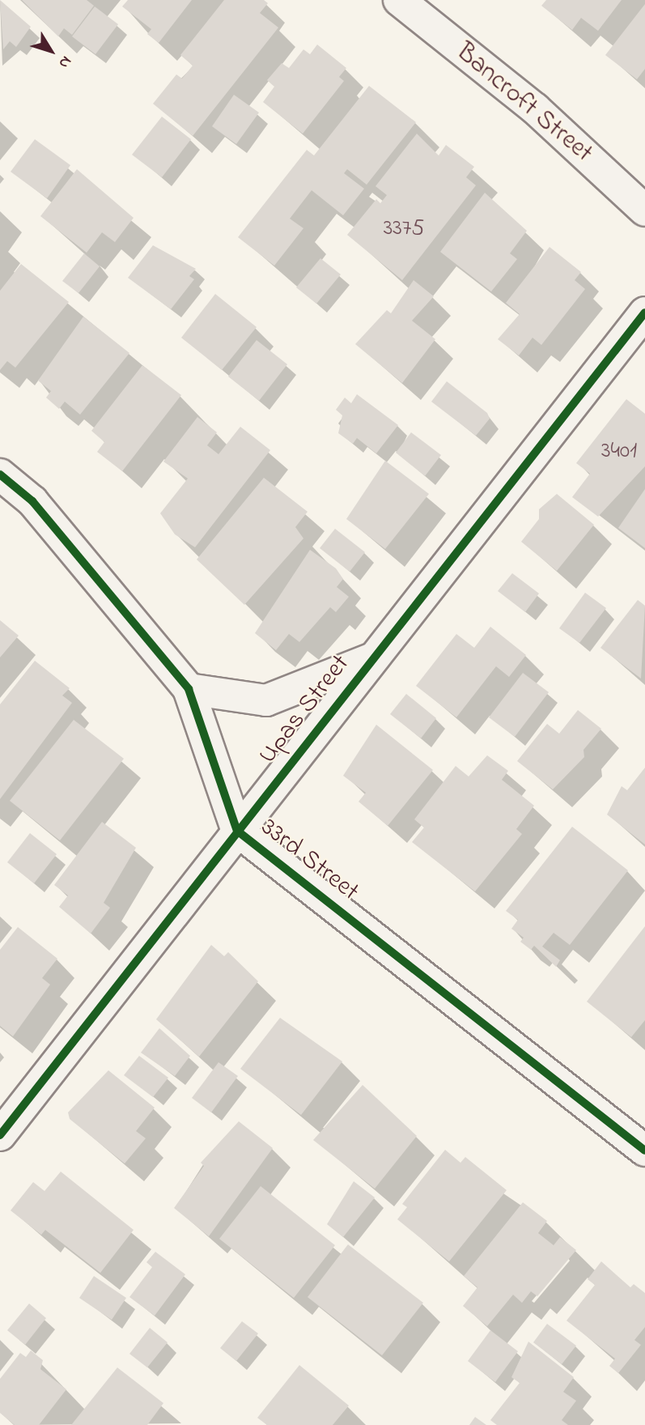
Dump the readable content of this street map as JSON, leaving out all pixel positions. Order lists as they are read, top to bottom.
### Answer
{
  "streets": {
    "street": ["Bancroft Street", "Upas Street", "33rd Street"]
  },
  "crossings": [
    ["Upas Street", "33rd Street"]
  ],
  "house_numbers": ["3375", "3401"],
  "north": "bottom right"
}
